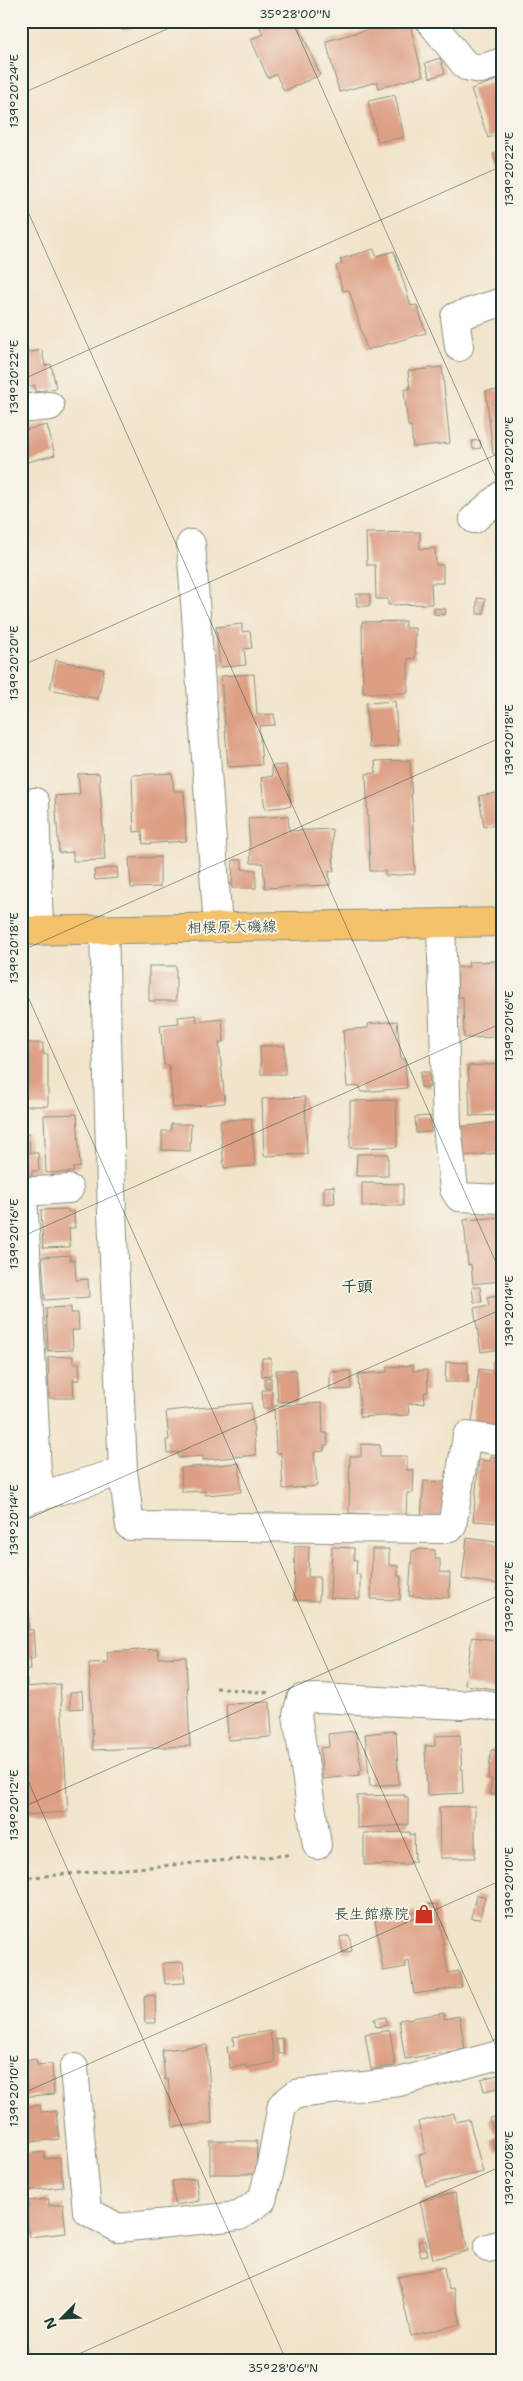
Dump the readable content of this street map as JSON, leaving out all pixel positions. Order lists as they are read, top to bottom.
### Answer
{
  "streets": {
    "main road": ["相模原大磯線"]
  },
  "districts": ["千頭"],
  "places": {
    "shop": ["長生館療院"]
  },
  "north": "bottom left",
  "coordinates": [
    "35°28'00\"N",
    "139°20'24\"E",
    "139°20'22\"E",
    "139°20'20\"E",
    "139°20'18\"E",
    "139°20'16\"E",
    "139°20'14\"E",
    "139°20'12\"E",
    "139°20'10\"E",
    "139°20'08\"E",
    "35°28'06\"N"
  ]
}
